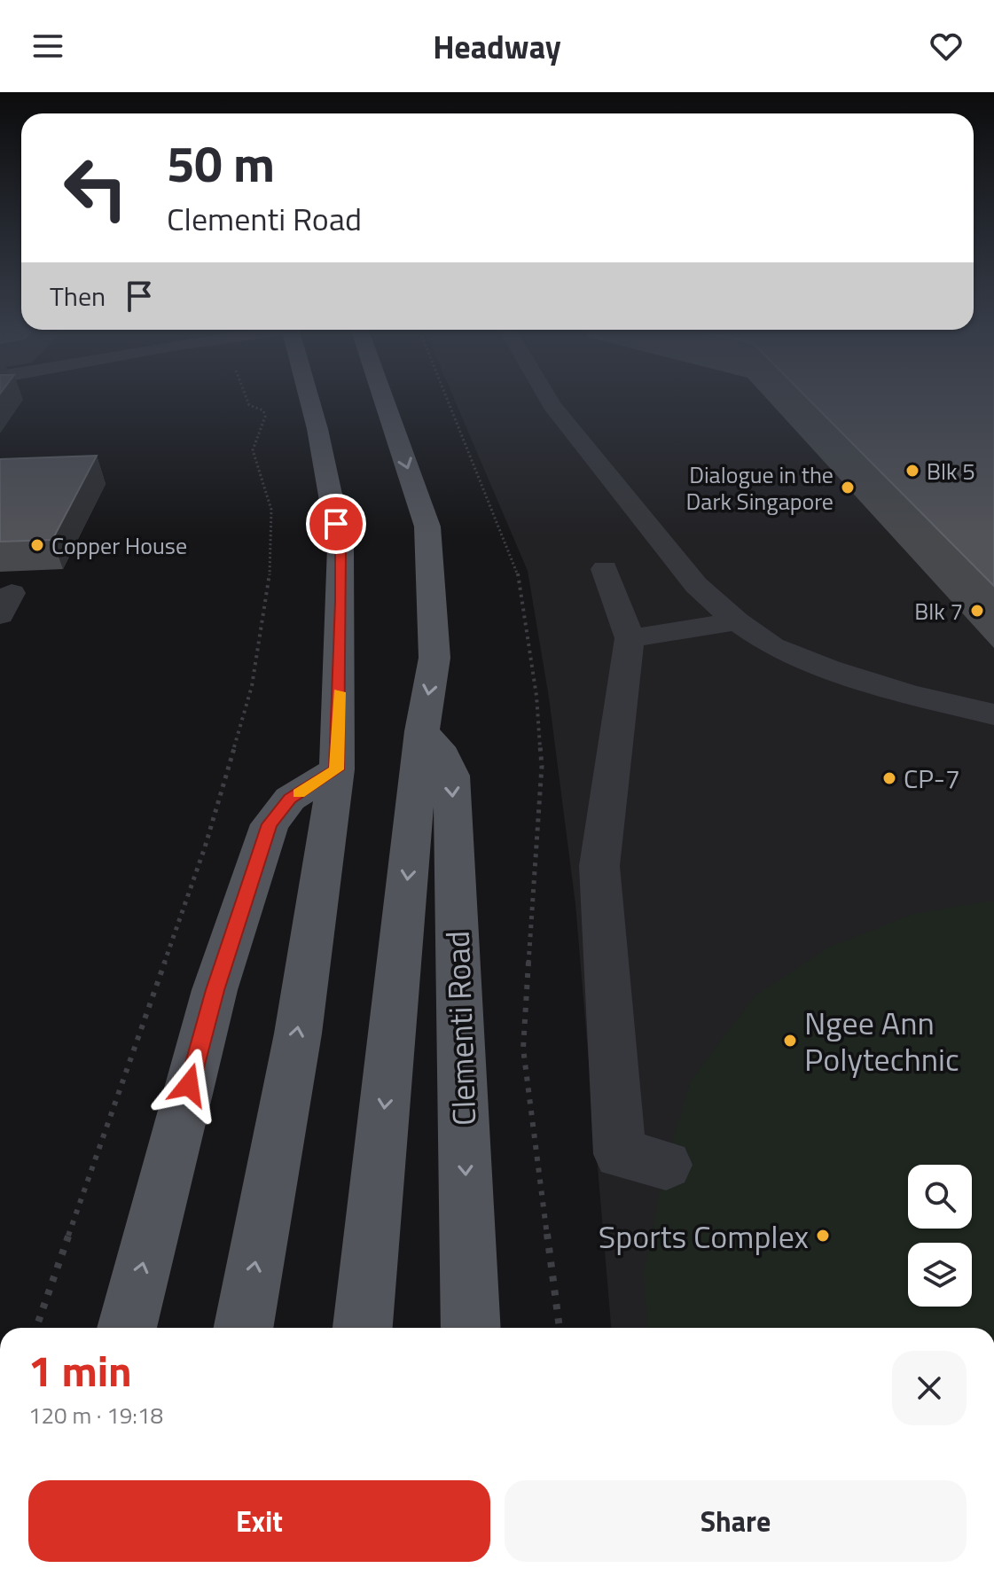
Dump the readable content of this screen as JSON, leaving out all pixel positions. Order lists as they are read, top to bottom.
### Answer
{
  "streets": {
    "main road": ["Clementi Road"]
  },
  "places": [
    "Blk 5",
    "Dialogue in the Dark Singapore",
    "Copper House",
    "Blk 7",
    "CP-7",
    "Ngee Ann Polytechnic",
    "Sports Complex"
  ],
  "page": {
    "header": "Headway",
    "turn": ["50 m", "Clementi Road"],
    "then": "Then",
    "heading": ["1 min", "120 m · 19:18"],
    "buttons": ["Exit", "Share"]
  }
}
